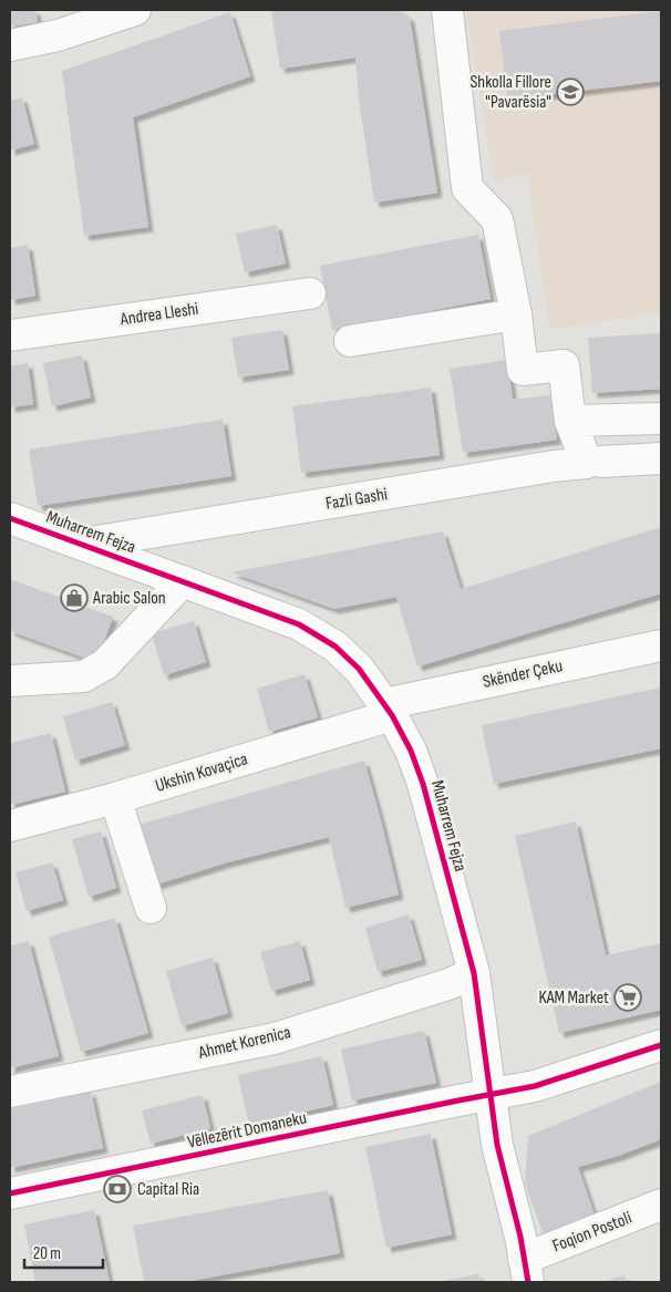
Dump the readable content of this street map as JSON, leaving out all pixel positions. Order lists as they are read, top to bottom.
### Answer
{
  "streets": {
    "street": [
      "Andrea Lleshi",
      "Fazli Gashi",
      "Muharrem Fejza",
      "Skënder Çeku",
      "Ukshin Kovaçica",
      "Ahmet Korenica",
      "Vëllezërit Domaneku",
      "Foqion Postoli"
    ]
  },
  "crossings": [
    ["Fazli Gashi", "Muharrem Fejza"],
    ["Muharrem Fejza", "Skënder Çeku"],
    ["Muharrem Fejza", "Ukshin Kovaçica"],
    ["Muharrem Fejza", "Ahmet Korenica"],
    ["Muharrem Fejza", "Vëllezërit Domaneku"],
    ["Muharrem Fejza", "Foqion Postoli"],
    ["Skënder Çeku", "Ukshin Kovaçica"]
  ],
  "places": {
    "school or university": ["Shkolla Fillore \"Pavarësia\""],
    "shop": ["Arabic Salon"],
    "supermarket": ["KAM Market"],
    "bank": ["Capital Ria"]
  },
  "scale_bar": "20 m"
}
